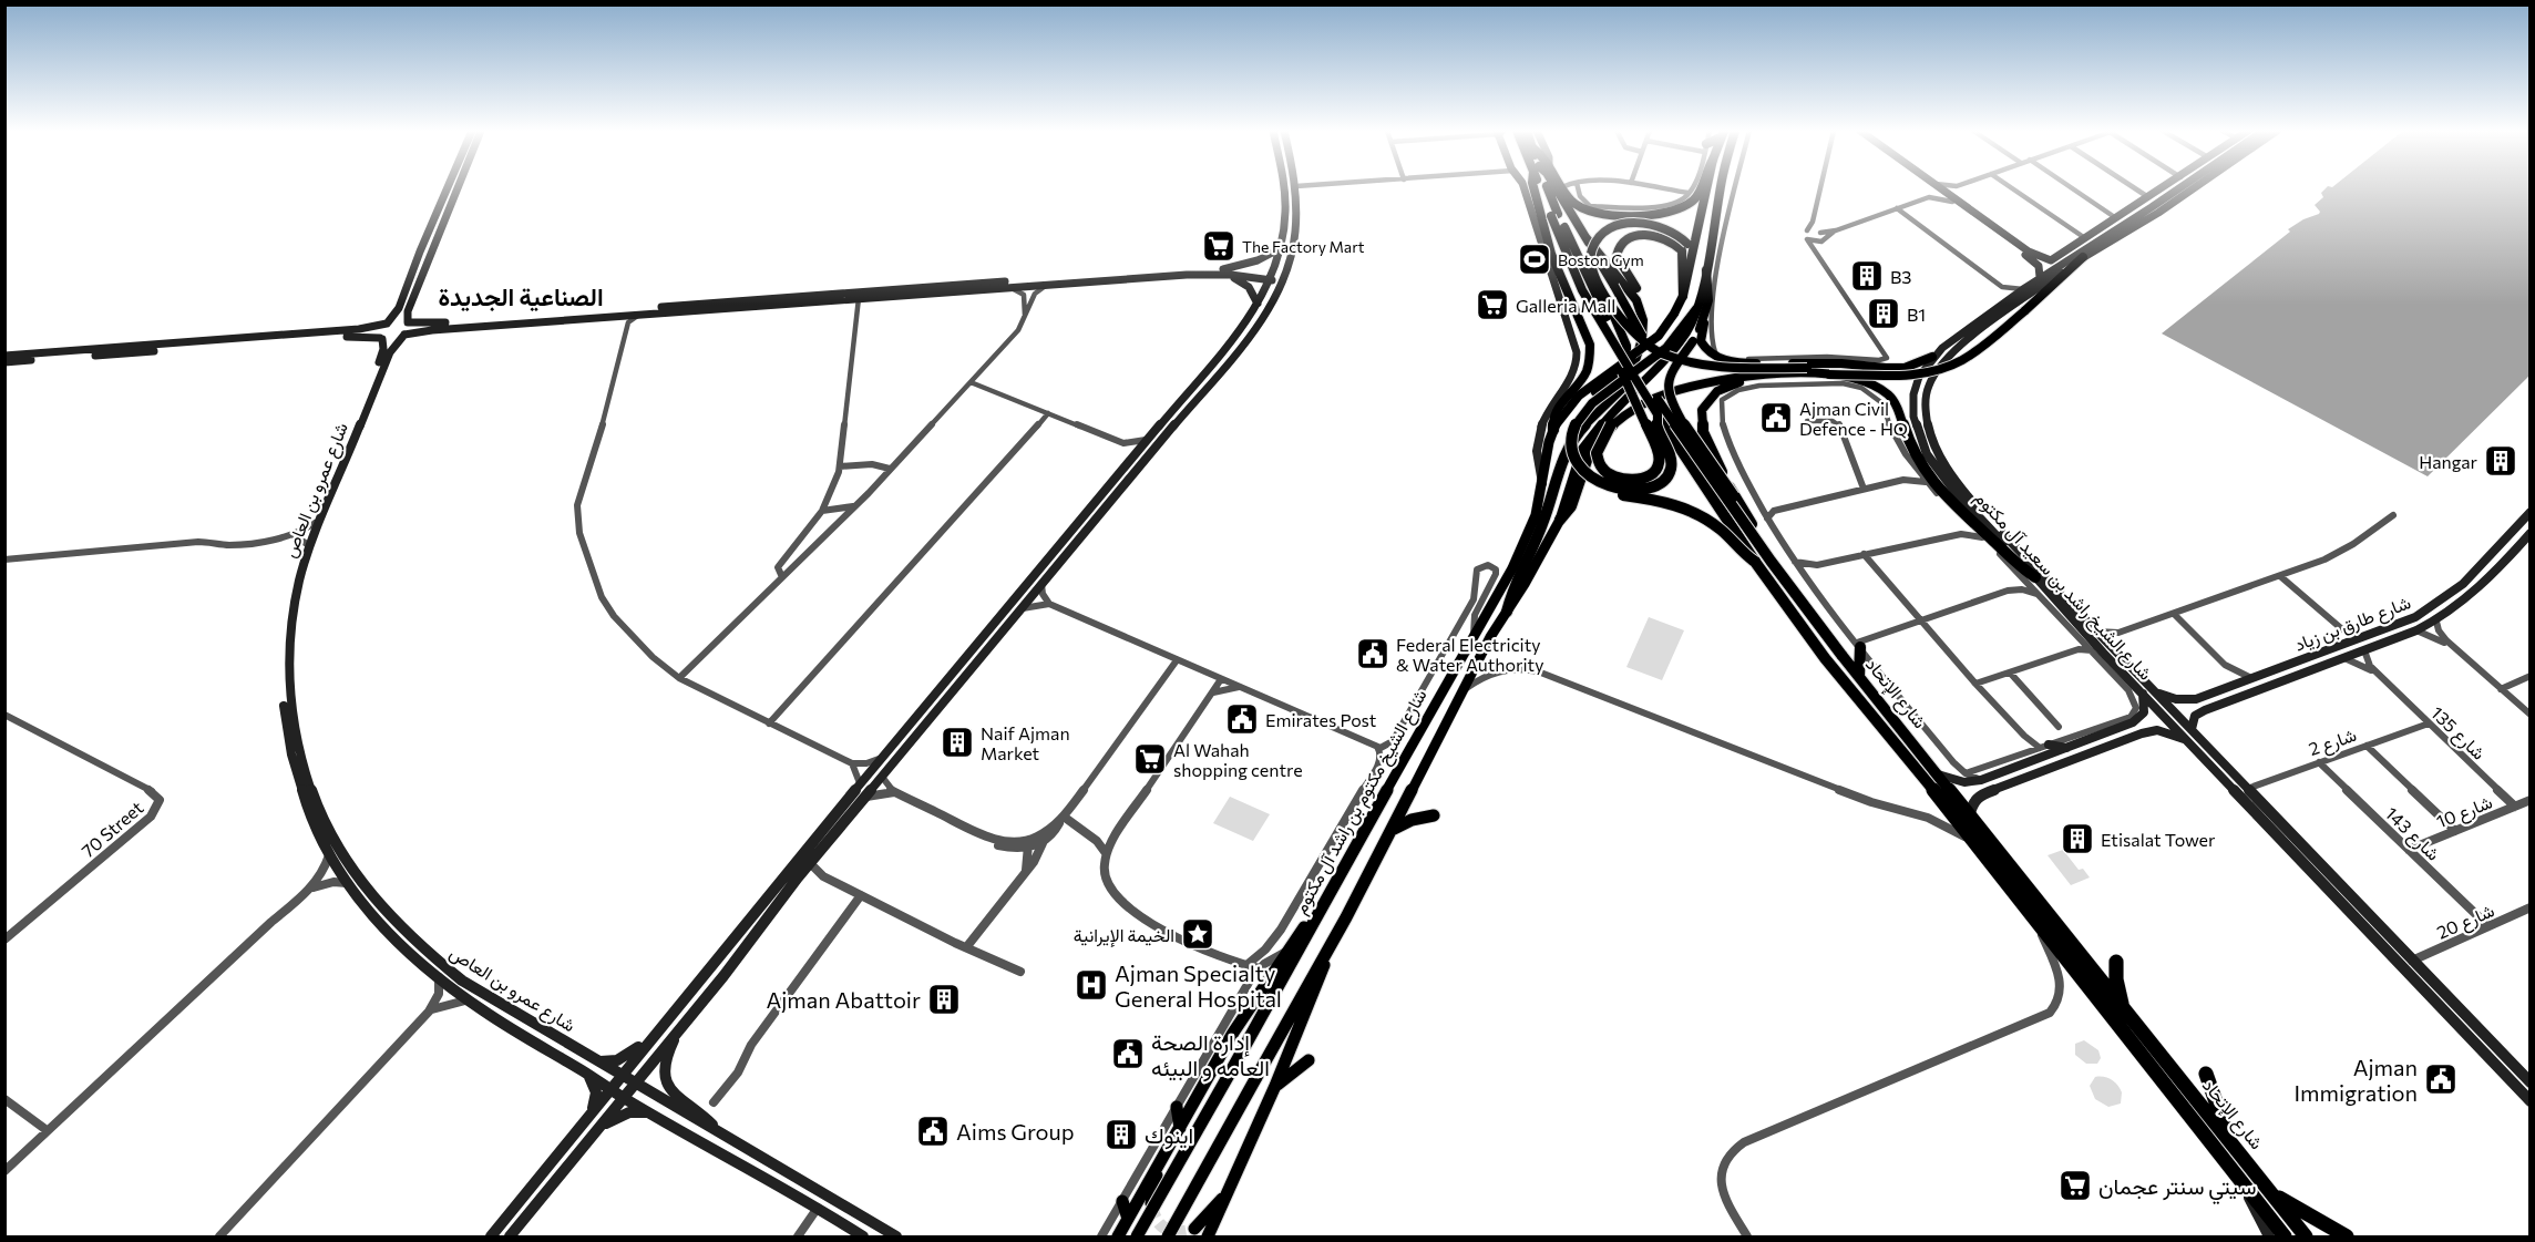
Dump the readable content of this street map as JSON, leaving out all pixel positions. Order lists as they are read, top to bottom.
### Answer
{
  "streets": {
    "highway": ["شارع الإتحاد"],
    "main road": [
      "شارع عمرو بن العاص",
      "شارع الشيخ راشد بن سعيد آل مكتوم",
      "شارع طارق بن زياد",
      "شارع الشيخ مكتوم بن راشد آل مكتوم"
    ],
    "street": [
      "شارع 135",
      "شارع 2",
      "شارع 10",
      "70 Street",
      "شارع 143",
      "شارع 20"
    ]
  },
  "crossings": [
    ["شارع الشيخ راشد بن سعيد آل مكتوم", "شارع طارق بن زياد"],
    ["شارع الشيخ راشد بن سعيد آل مكتوم", "شارع 2"],
    ["شارع الشيخ راشد بن سعيد آل مكتوم", "شارع 20"],
    ["شارع طارق بن زياد", "شارع 135"],
    ["شارع الإتحاد", "شارع الشيخ مكتوم بن راشد آل مكتوم"],
    ["شارع 135", "شارع 2"],
    ["شارع 135", "شارع 10"],
    ["شارع 2", "شارع 143"],
    ["شارع 10", "شارع 143"],
    ["شارع 143", "شارع 20"]
  ],
  "districts": ["الصناعية الجديدة"],
  "places": {
    "supermarket": [
      "The Factory Mart",
      "Galleria Mall",
      "Al Wahah shopping centre",
      "سيتي سنتر عجمان"
    ],
    "sports": ["Boston Gym"],
    "building": [
      "B3",
      "B1",
      "Hangar",
      "Naif Ajman Market",
      "Etisalat Tower",
      "Ajman Abattoir",
      "اينوك"
    ],
    "public building": [
      "Ajman Civil Defence - HQ",
      "Federal Electricity & Water Authority",
      "Emirates Post",
      "إدارة الصحة العامه و البيئه",
      "Ajman Immigration",
      "Aims Group"
    ],
    "place": ["الخيمة الإيرانية"],
    "hospital": ["Ajman Specialty General Hospital"]
  }
}
